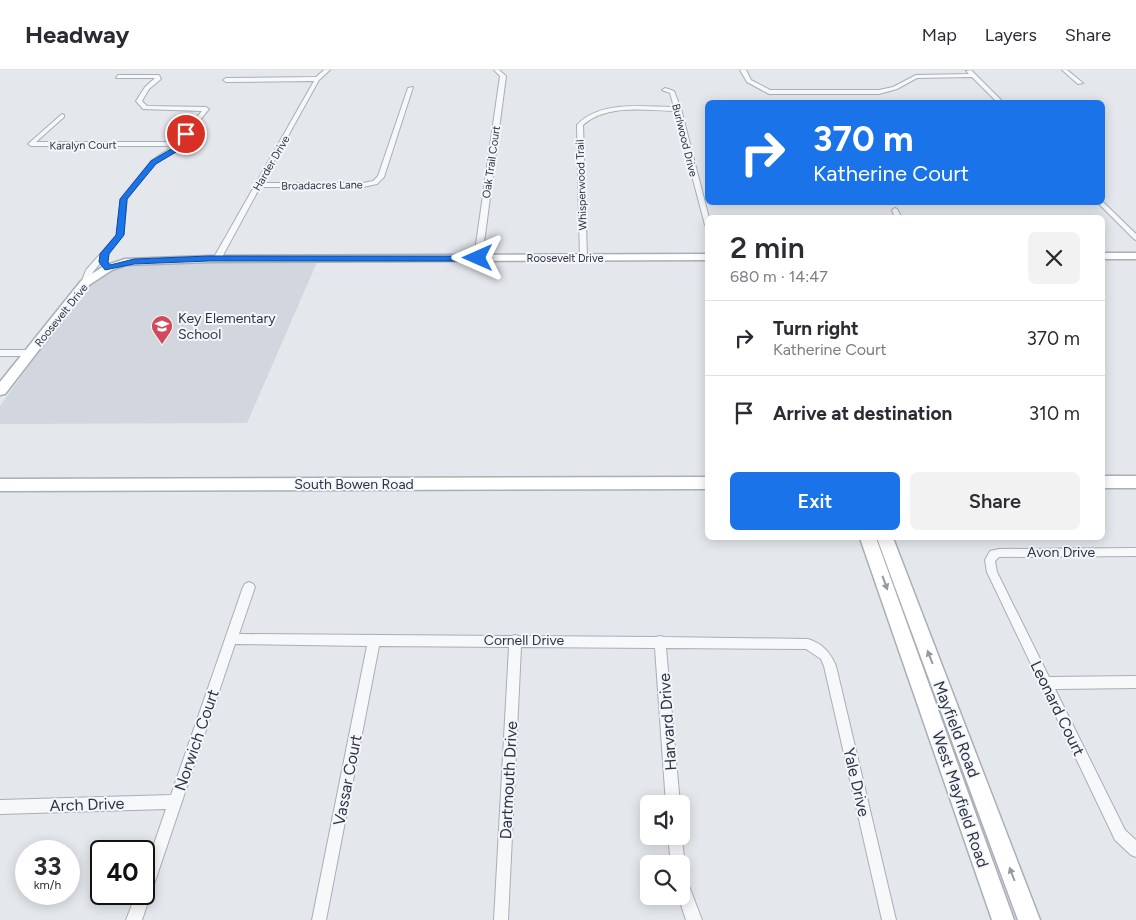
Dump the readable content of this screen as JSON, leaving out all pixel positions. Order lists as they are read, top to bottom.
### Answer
{
  "streets": {
    "main road": [
      "Roosevelt Drive",
      "South Bowen Road",
      "Mayfield Road",
      "West Mayfield Road"
    ],
    "street": [
      "Burlwood Drive",
      "Karalyn Court",
      "Oak Trail Court",
      "Harder Drive",
      "Broadacres Lane",
      "Whisperwood Trail",
      "Avon Drive",
      "Cornell Drive",
      "Leonard Court",
      "Harvard Drive",
      "Norwich Court",
      "Vassar Court",
      "Dartmouth Drive",
      "Yale Drive",
      "Arch Drive"
    ]
  },
  "crossings": [
    ["Burlwood Drive", "Whisperwood Trail"],
    ["Oak Trail Court", "Roosevelt Drive"],
    ["Harder Drive", "Broadacres Lane"],
    ["Harder Drive", "Roosevelt Drive"],
    ["Whisperwood Trail", "Roosevelt Drive"],
    ["Avon Drive", "Leonard Court"],
    ["Cornell Drive", "Harvard Drive"],
    ["Cornell Drive", "Norwich Court"],
    ["Cornell Drive", "Vassar Court"],
    ["Cornell Drive", "Dartmouth Drive"],
    ["Cornell Drive", "Yale Drive"],
    ["Norwich Court", "Arch Drive"]
  ],
  "one_way": ["Mayfield Road", "West Mayfield Road"],
  "places": {
    "school or university": ["Key Elementary School"]
  },
  "page": {
    "header": "Headway",
    "nav": ["Map", "Layers", "Share"],
    "turn": ["370 m", "Katherine Court"],
    "heading": ["2 min", "680 m · 14:47"],
    "list": [
      {
        "name": "Turn right",
        "note": "Katherine Court",
        "value": "370 m"
      },
      {
        "name": "Arrive at destination",
        "value": "310 m"
      }
    ],
    "buttons": ["Exit", "Share"],
    "speed": "33 km/h",
    "limit": "40"
  }
}
